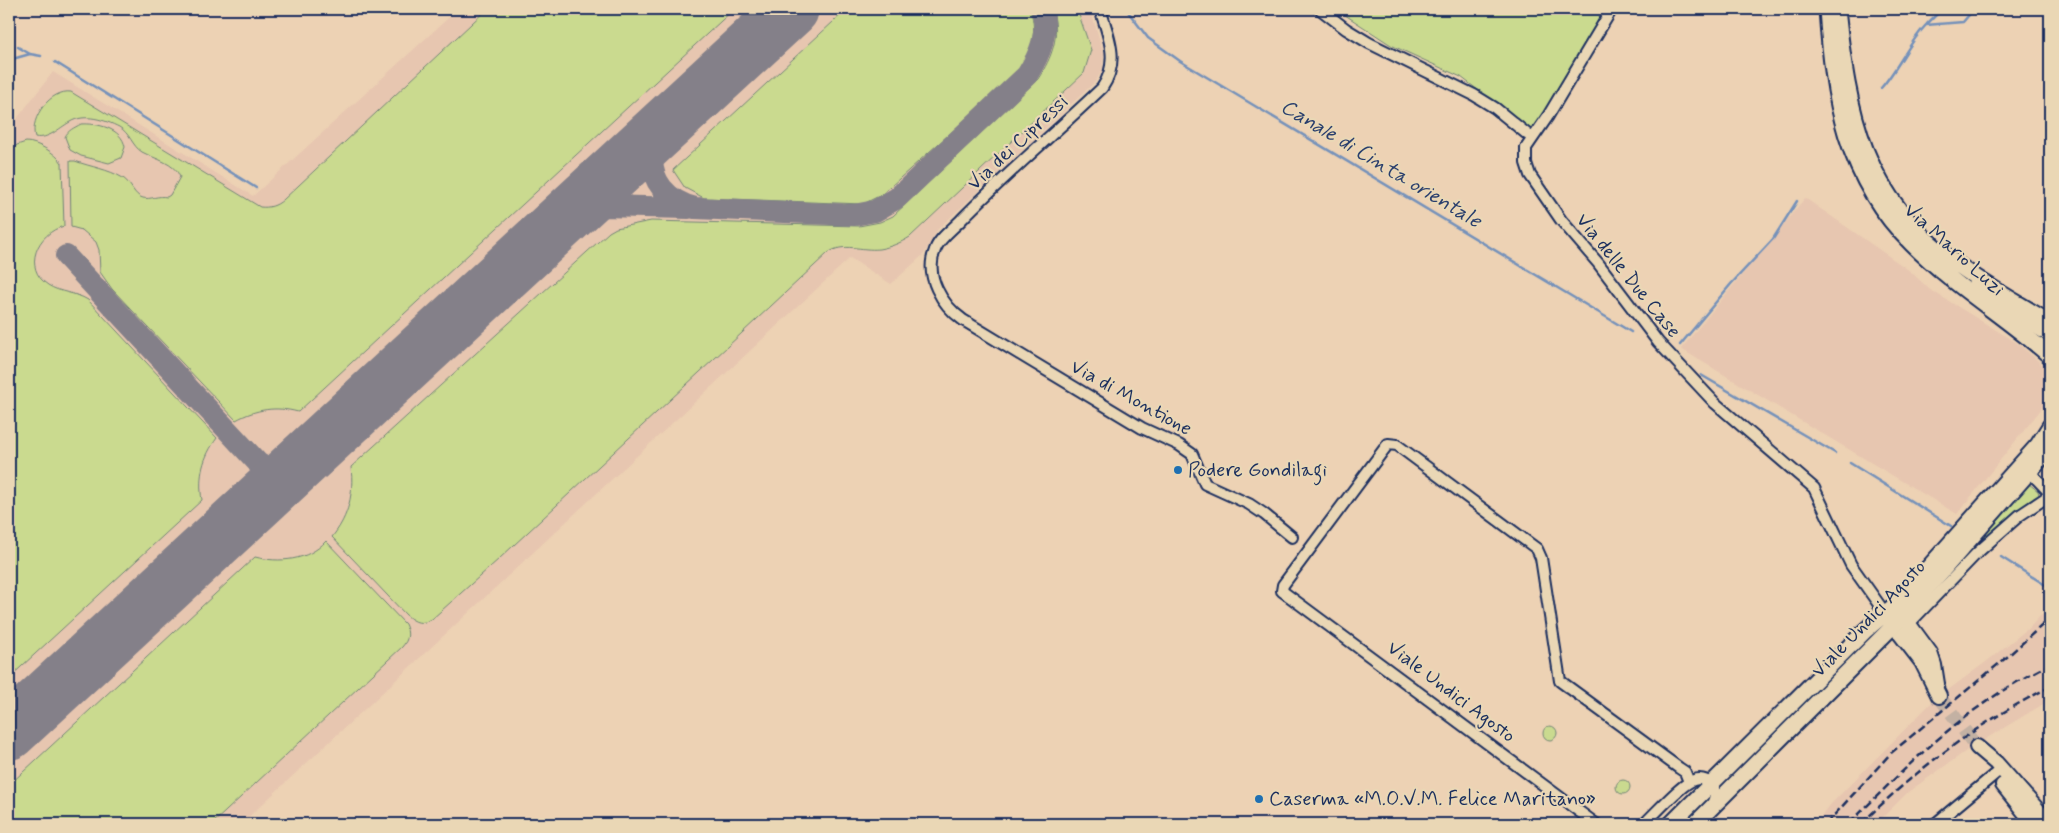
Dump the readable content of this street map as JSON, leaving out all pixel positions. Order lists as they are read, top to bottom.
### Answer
{
  "streets": {
    "main road": ["Via Mario Luzi", "Viale Undici Agosto"],
    "street": ["Via dei Cipressi", "Via delle Due Case", "Via di Montione"]
  },
  "crossings": [
    ["Via dei Cipressi", "Via di Montione"],
    ["Via delle Due Case", "Viale Undici Agosto"]
  ],
  "water": ["Canale di Cinta orientale"],
  "places": ["Podere Gondilagi", "Caserma «M.O.V.M. Felice Maritano»"]
}
